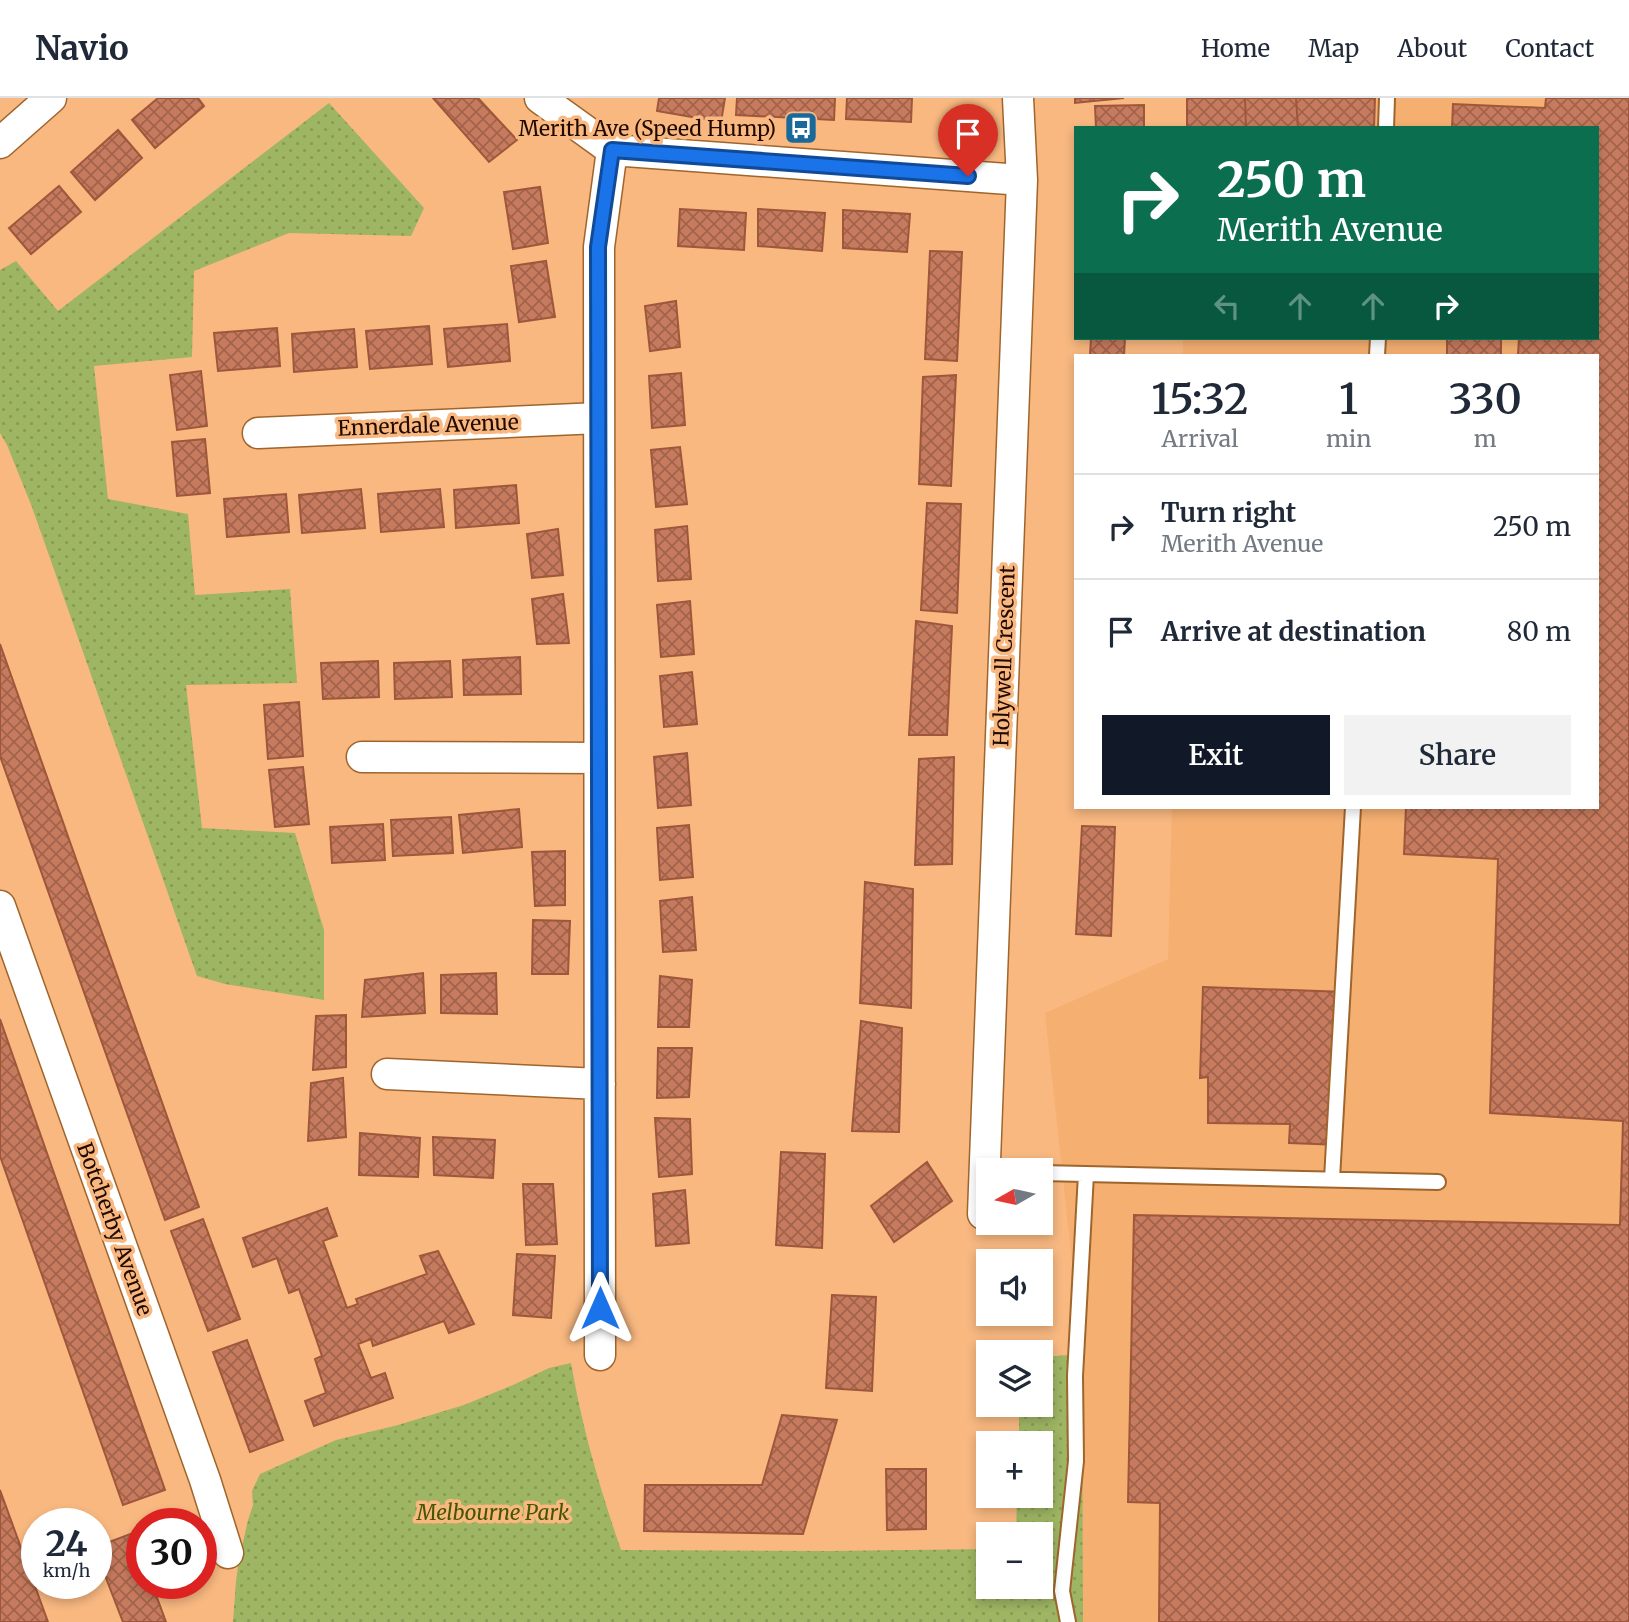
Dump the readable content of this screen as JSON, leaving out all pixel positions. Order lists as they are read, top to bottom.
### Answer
{
  "streets": {
    "street": ["Ennerdale Avenue", "Holywell Crescent", "Botcherby Avenue"]
  },
  "parks": ["Melbourne Park"],
  "places": {
    "bus stop": ["Merith Ave (Speed Hump)"]
  },
  "north": "left",
  "page": {
    "header": "Navio",
    "nav": [
      "Home",
      "Map",
      "About",
      "Contact"
    ],
    "turn": ["250 m", "Merith Avenue"],
    "eta": [
      "15:32",
      "Arrival",
      "1",
      "min",
      "330",
      "m"
    ],
    "list": [
      {
        "name": "Turn right",
        "note": "Merith Avenue",
        "value": "250 m"
      },
      {
        "name": "Arrive at destination",
        "value": "80 m"
      }
    ],
    "buttons": ["Exit", "Share"],
    "map_buttons": ["+", "−"],
    "speed": "24 km/h",
    "limit": "30"
  }
}
